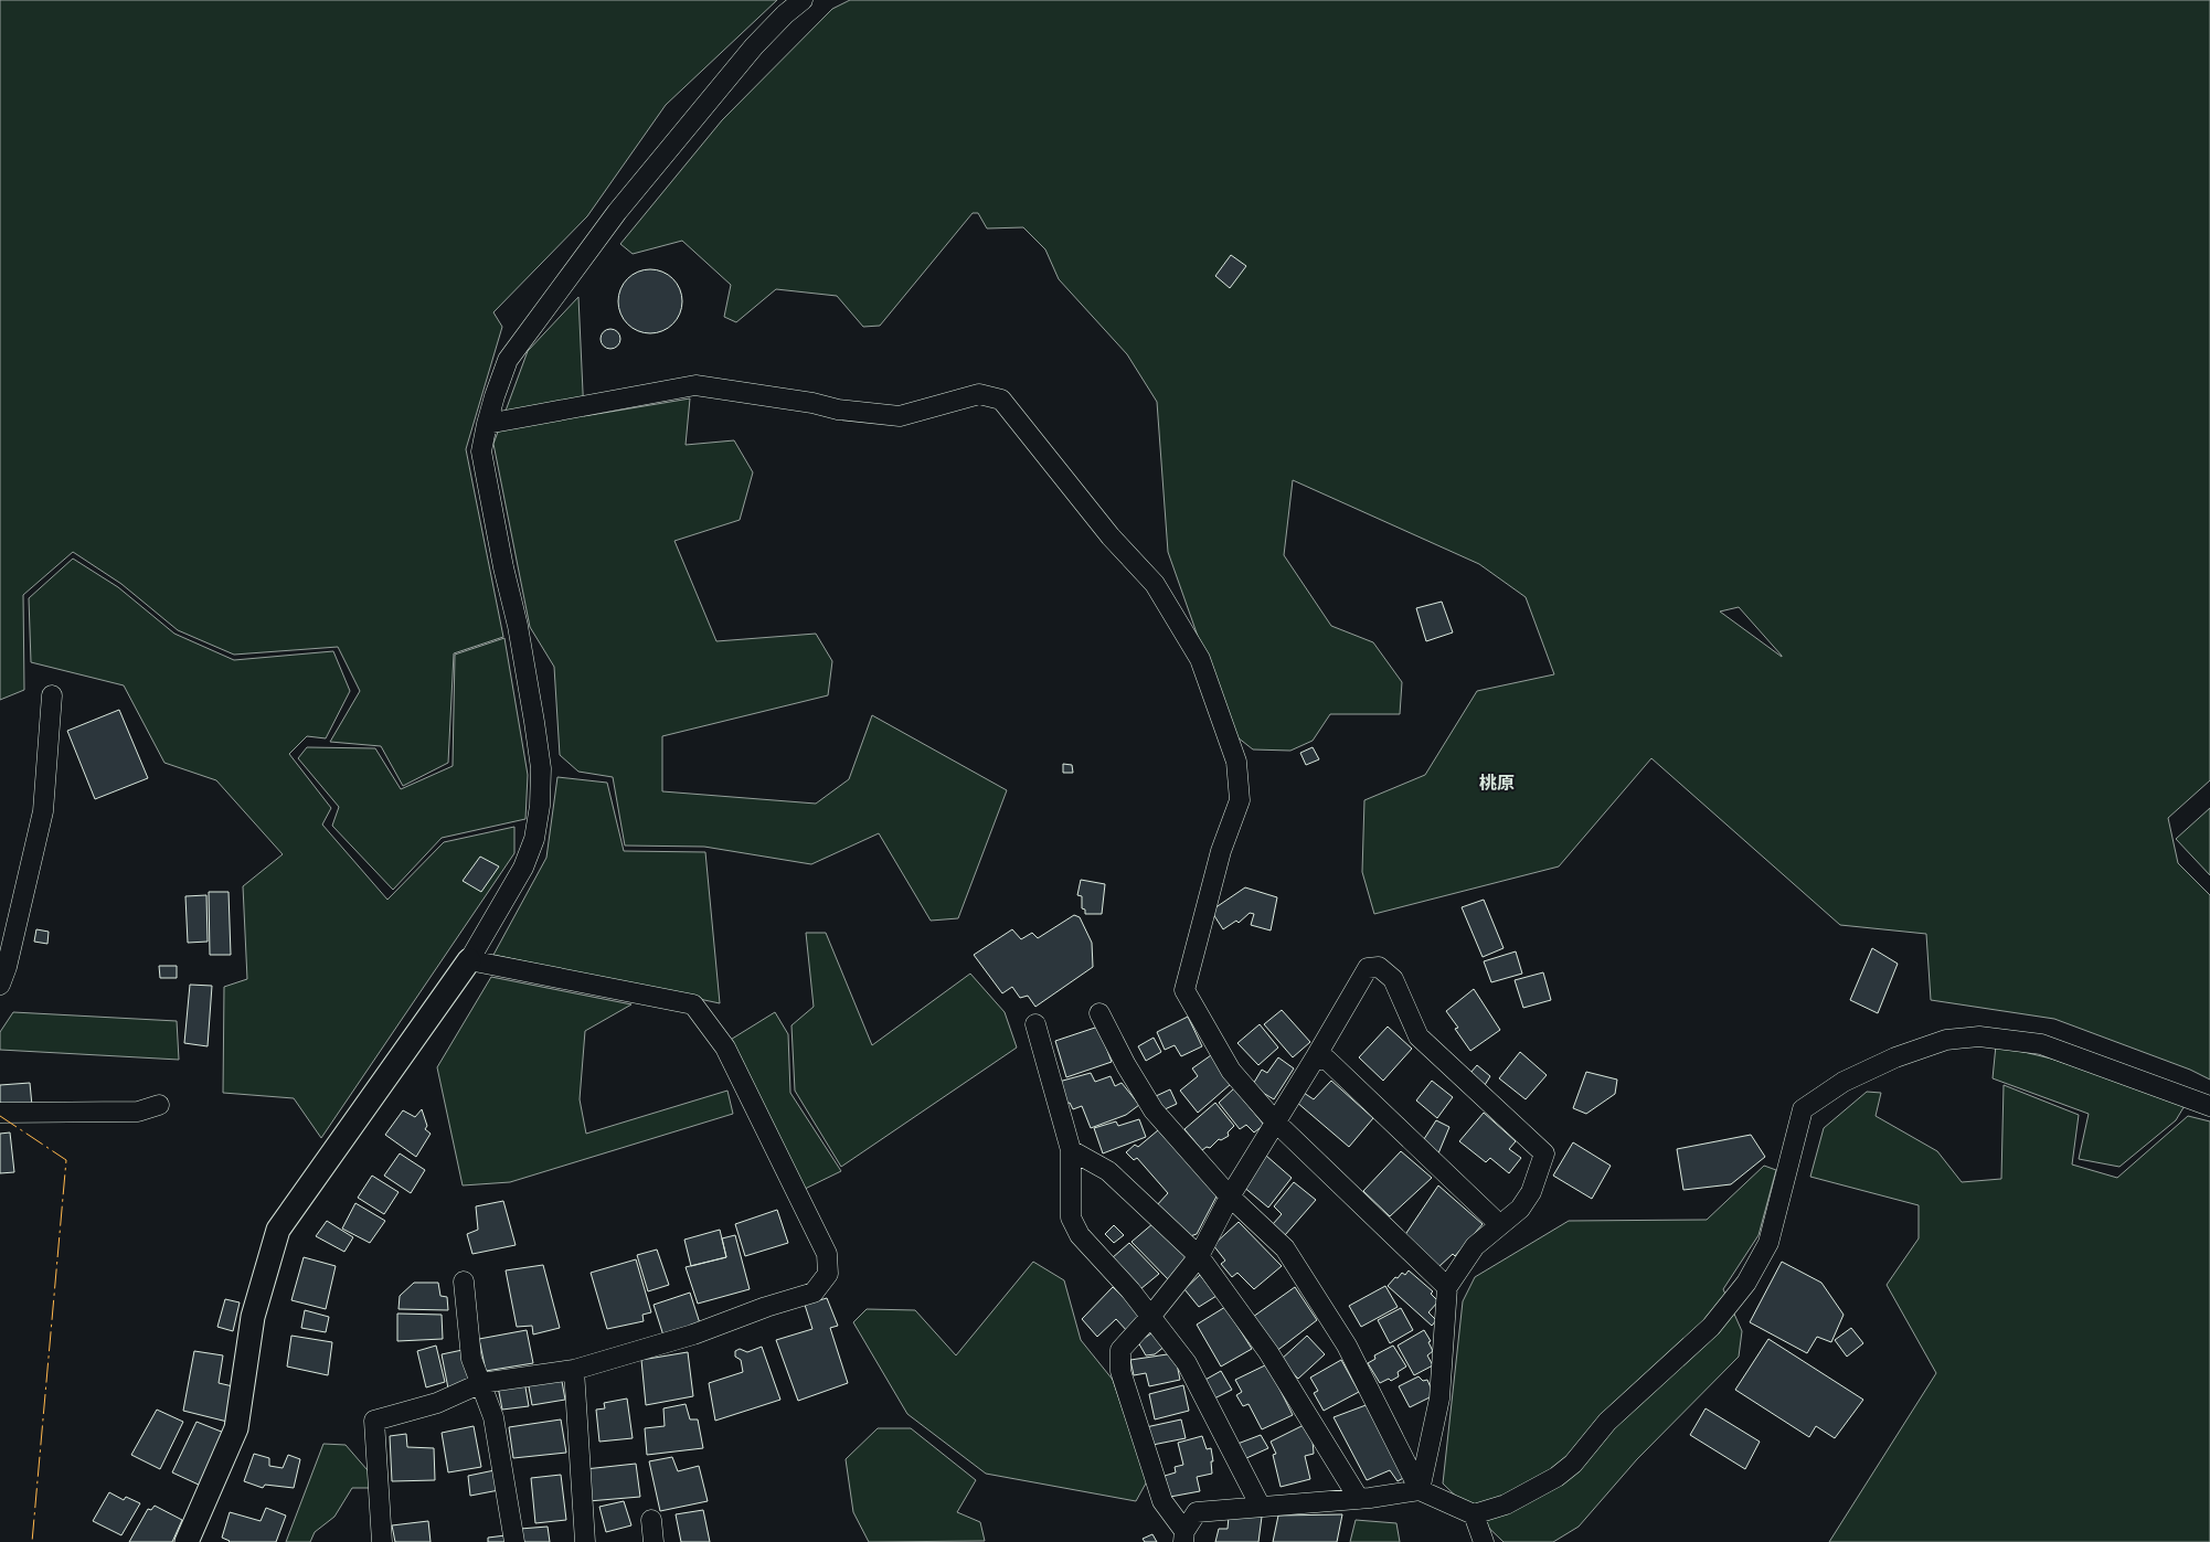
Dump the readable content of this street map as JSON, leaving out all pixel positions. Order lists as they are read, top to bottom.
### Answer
{
  "districts": ["桃原"]
}
